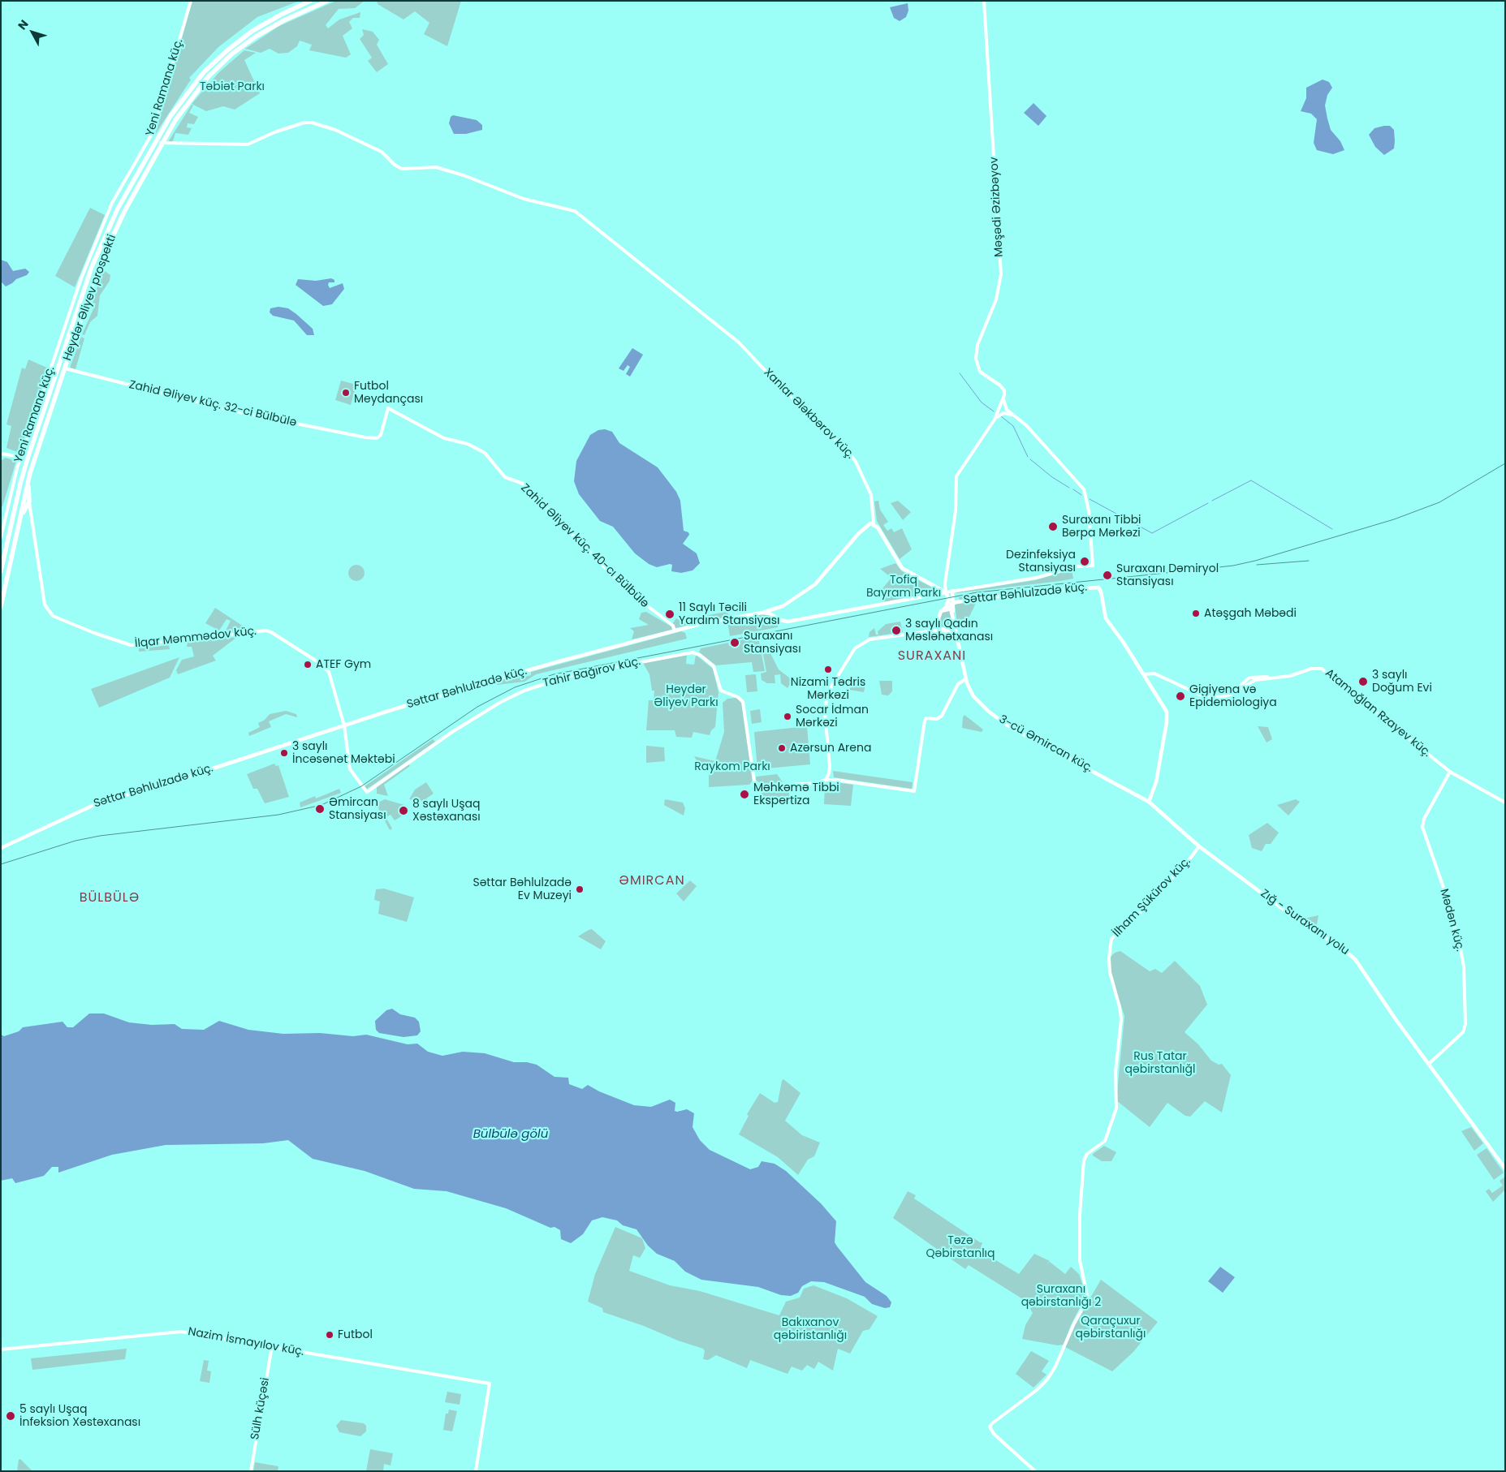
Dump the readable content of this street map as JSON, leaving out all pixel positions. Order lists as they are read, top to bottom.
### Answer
{
  "streets": {
    "highway": ["Heydər Əliyev prospekti"],
    "main road": [
      "Xanlar Ələkbərov küç.",
      "Səttar Bəhlulzadə küç.",
      "3-cü Əmircan küç.",
      "Zığ - Suraxanı yolu"
    ],
    "street": [
      "Yeni Ramana küç.",
      "Məşədi Əzizbəyov",
      "Zahid Əliyev küç. 32-ci Bülbülə",
      "Zahid Əliyev küç. 40-cı Bülbülə",
      "İlqar Məmmədov küç.",
      "Tahir Bağırov küç.",
      "Atamoğlan Rzayev küç.",
      "İlham Şükürov küç.",
      "Mədən küç.",
      "Nazim İsmayılov küç.",
      "Sülh küçəsi"
    ]
  },
  "crossings": [
    ["Heydər Əliyev prospekti", "Zahid Əliyev küç. 32-ci Bülbülə"],
    ["Heydər Əliyev prospekti", "Xanlar Ələkbərov küç."],
    ["Zahid Əliyev küç. 32-ci Bülbülə", "Zahid Əliyev küç. 40-cı Bülbülə"],
    ["Xanlar Ələkbərov küç.", "Səttar Bəhlulzadə küç."],
    ["Zahid Əliyev küç. 40-cı Bülbülə", "Səttar Bəhlulzadə küç."],
    ["Səttar Bəhlulzadə küç.", "İlqar Məmmədov küç."],
    ["Səttar Bəhlulzadə küç.", "Atamoğlan Rzayev küç."],
    ["İlqar Məmmədov küç.", "Tahir Bağırov küç."],
    ["Atamoğlan Rzayev küç.", "Mədən küç."],
    ["3-cü Əmircan küç.", "Zığ - Suraxanı yolu"],
    ["İlham Şükürov küç.", "Zığ - Suraxanı yolu"],
    ["Mədən küç.", "Zığ - Suraxanı yolu"],
    ["Nazim İsmayılov küç.", "Sülh küçəsi"]
  ],
  "districts": ["SURAXANI", "ƏMIRCAN", "BÜLBÜLƏ"],
  "water": ["Bülbülə gölü"],
  "parks": [
    "Təbiət Parkı",
    "Tofiq Bayram Parkı",
    "Heydər Əliyev Parkı",
    "Raykom Parkı",
    "Rus Tatar qəbirstanlığl",
    "Təzə Qəbirstanlıq",
    "Suraxanı qəbirstanlığı 2",
    "Qaraçuxur qəbirstanlığı",
    "Bakıxanov qəbiristanlığı"
  ],
  "places": [
    "Futbol Meydançası",
    "Suraxanı Tibbi Bərpa Mərkəzi",
    "Dezinfeksiya Stansiyası",
    "Suraxanı Dəmiryol Stansiyası",
    "Atəşgah Məbədi",
    "11 Saylı Təcili Yardım Stansiyası",
    "3 saylı Qadın Məsləhətxanası",
    "Suraxanı Stansiyası",
    "ATEF Gym",
    "Nizami Tədris Mərkəzi",
    "3 saylı Doğum Evi",
    "Gigiyena və Epidemiologiya",
    "Socar İdman Mərkəzi",
    "Azərsun Arena",
    "3 saylı İncəsənət Məktəbi",
    "Məhkəmə Tibbi Ekspertiza",
    "Əmircan Stansiyası",
    "8 saylı Uşaq Xəstəxanası",
    "Səttar Bəhlulzadə Ev Muzeyi",
    "Futbol",
    "5 saylı Uşaq İnfeksion Xəstəxanası"
  ],
  "north": "top left"
}
